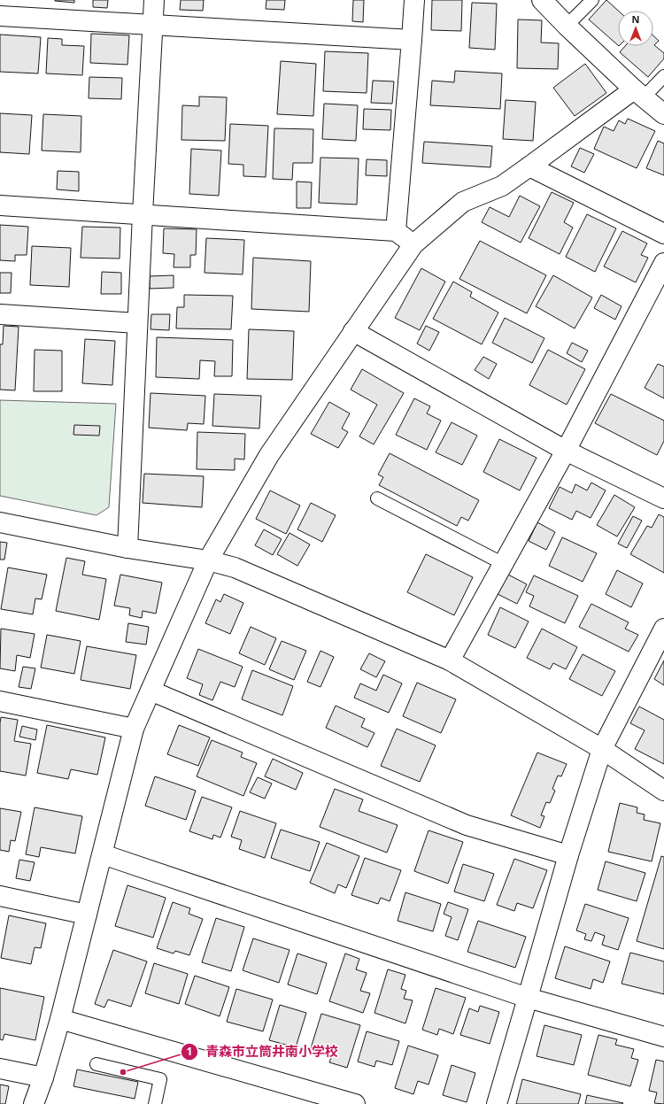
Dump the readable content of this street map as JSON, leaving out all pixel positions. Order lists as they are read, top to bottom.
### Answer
{
  "places": ["青森市立筒井南小学校"],
  "north": "top"
}
